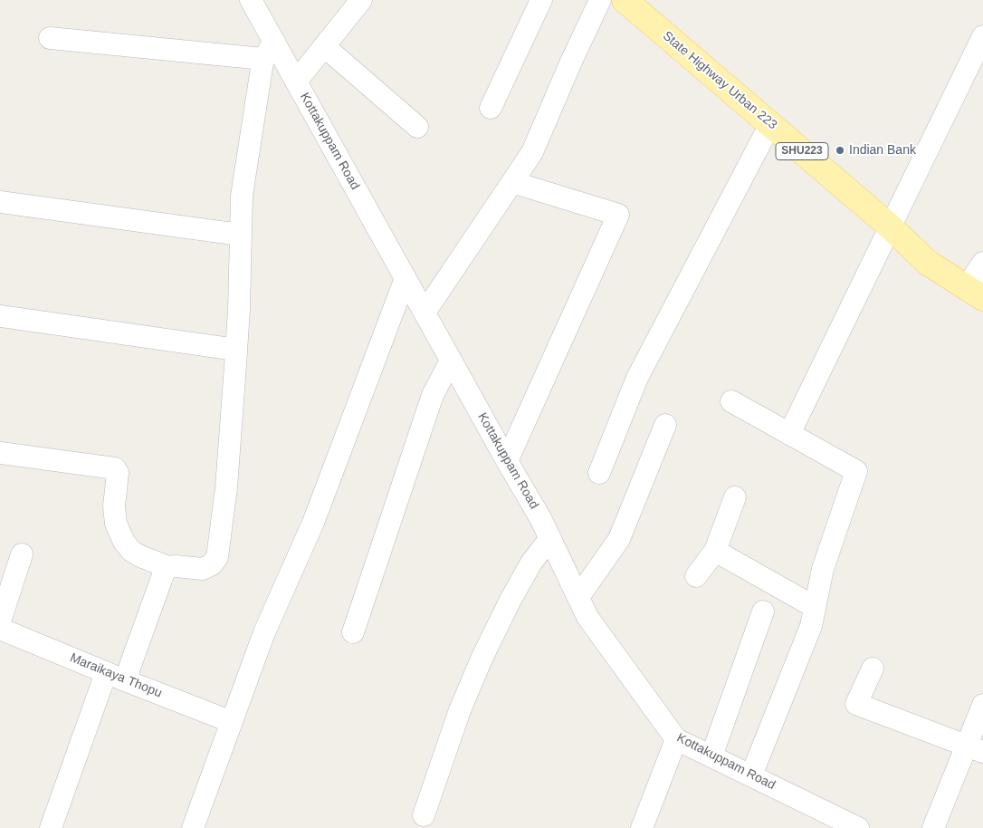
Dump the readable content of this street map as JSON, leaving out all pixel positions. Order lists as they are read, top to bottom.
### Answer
{
  "streets": {
    "main road": ["State Highway Urban 223", "SHU223"],
    "street": ["Kottakuppam Road", "Maraikaya Thopu"]
  },
  "places": ["Indian Bank"]
}
